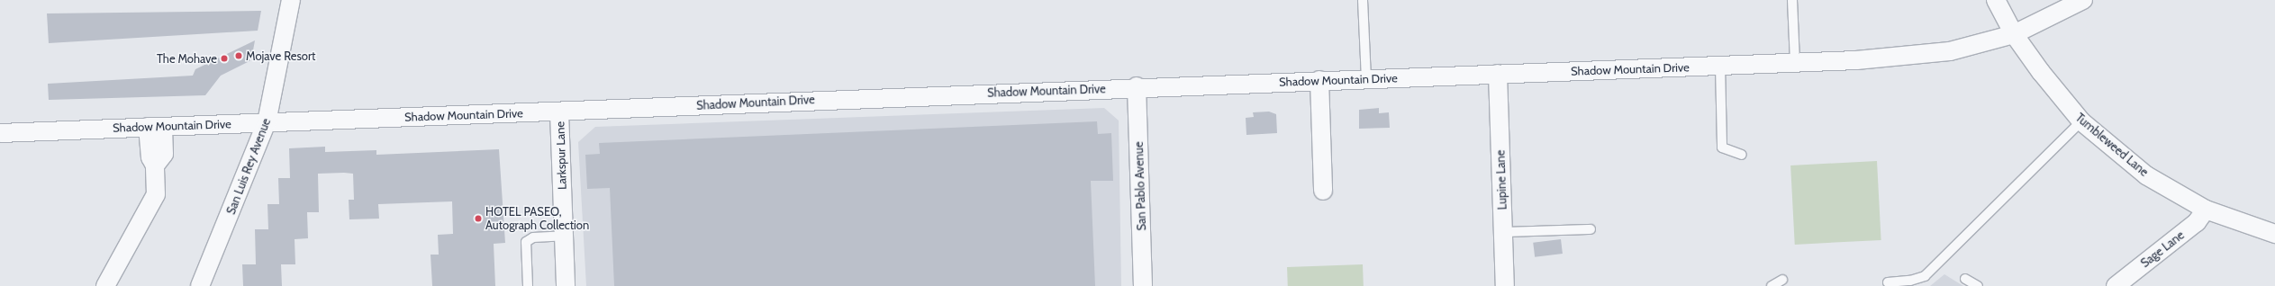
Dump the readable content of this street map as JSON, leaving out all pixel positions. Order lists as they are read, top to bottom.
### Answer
{
  "streets": {
    "street": [
      "Shadow Mountain Drive",
      "Tumbleweed Lane",
      "Larkspur Lane",
      "San Luis Rey Avenue",
      "Lupine Lane",
      "San Pablo Avenue",
      "Sage Lane"
    ]
  },
  "crossings": [
    ["Shadow Mountain Drive", "Tumbleweed Lane"],
    ["Shadow Mountain Drive", "Larkspur Lane"],
    ["Shadow Mountain Drive", "San Luis Rey Avenue"],
    ["Shadow Mountain Drive", "Lupine Lane"],
    ["Shadow Mountain Drive", "San Pablo Avenue"],
    ["Tumbleweed Lane", "Sage Lane"]
  ],
  "places": ["Mojave Resort", "The Mohave", "HOTEL PASEO, Autograph Collection"]
}
